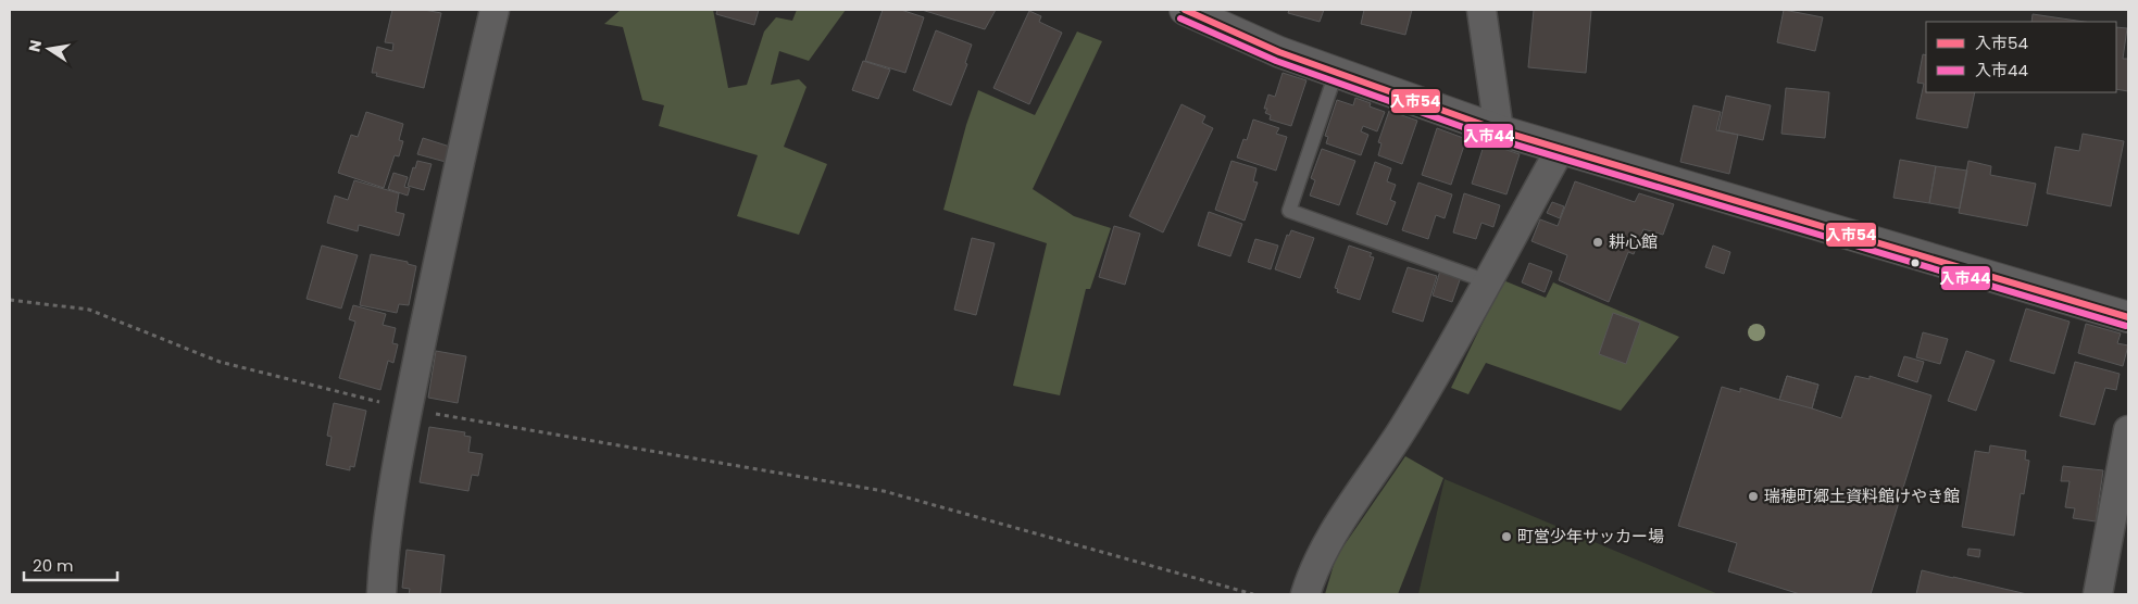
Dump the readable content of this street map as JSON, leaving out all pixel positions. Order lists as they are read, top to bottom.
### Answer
{
  "places": ["耕心館", "瑞穂町郷土資料館けやき館", "町営少年サッカー場"],
  "lines": ["transit line 入市54", "transit line 入市44"],
  "legend": ["入市54", "入市44"],
  "scale_bar": "20 m",
  "north": "left"
}
